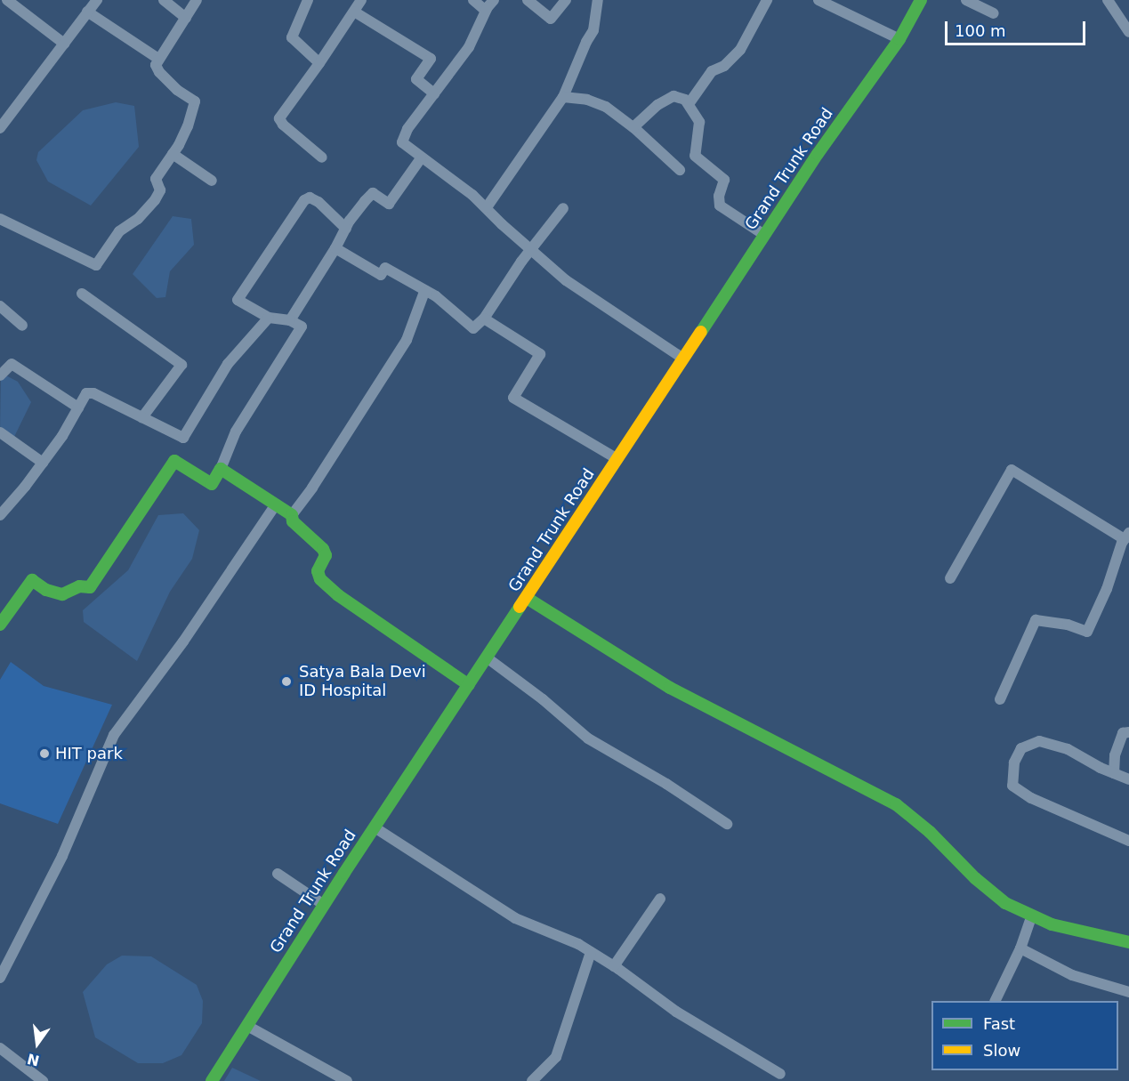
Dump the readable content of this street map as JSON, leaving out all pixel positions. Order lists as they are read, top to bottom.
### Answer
{
  "streets": {
    "street": ["Grand Trunk Road"]
  },
  "places": ["Satya Bala Devi ID Hospital", "HIT park"],
  "legend": ["Fast", "Slow"],
  "scale_bar": "100 m",
  "north": "bottom"
}
